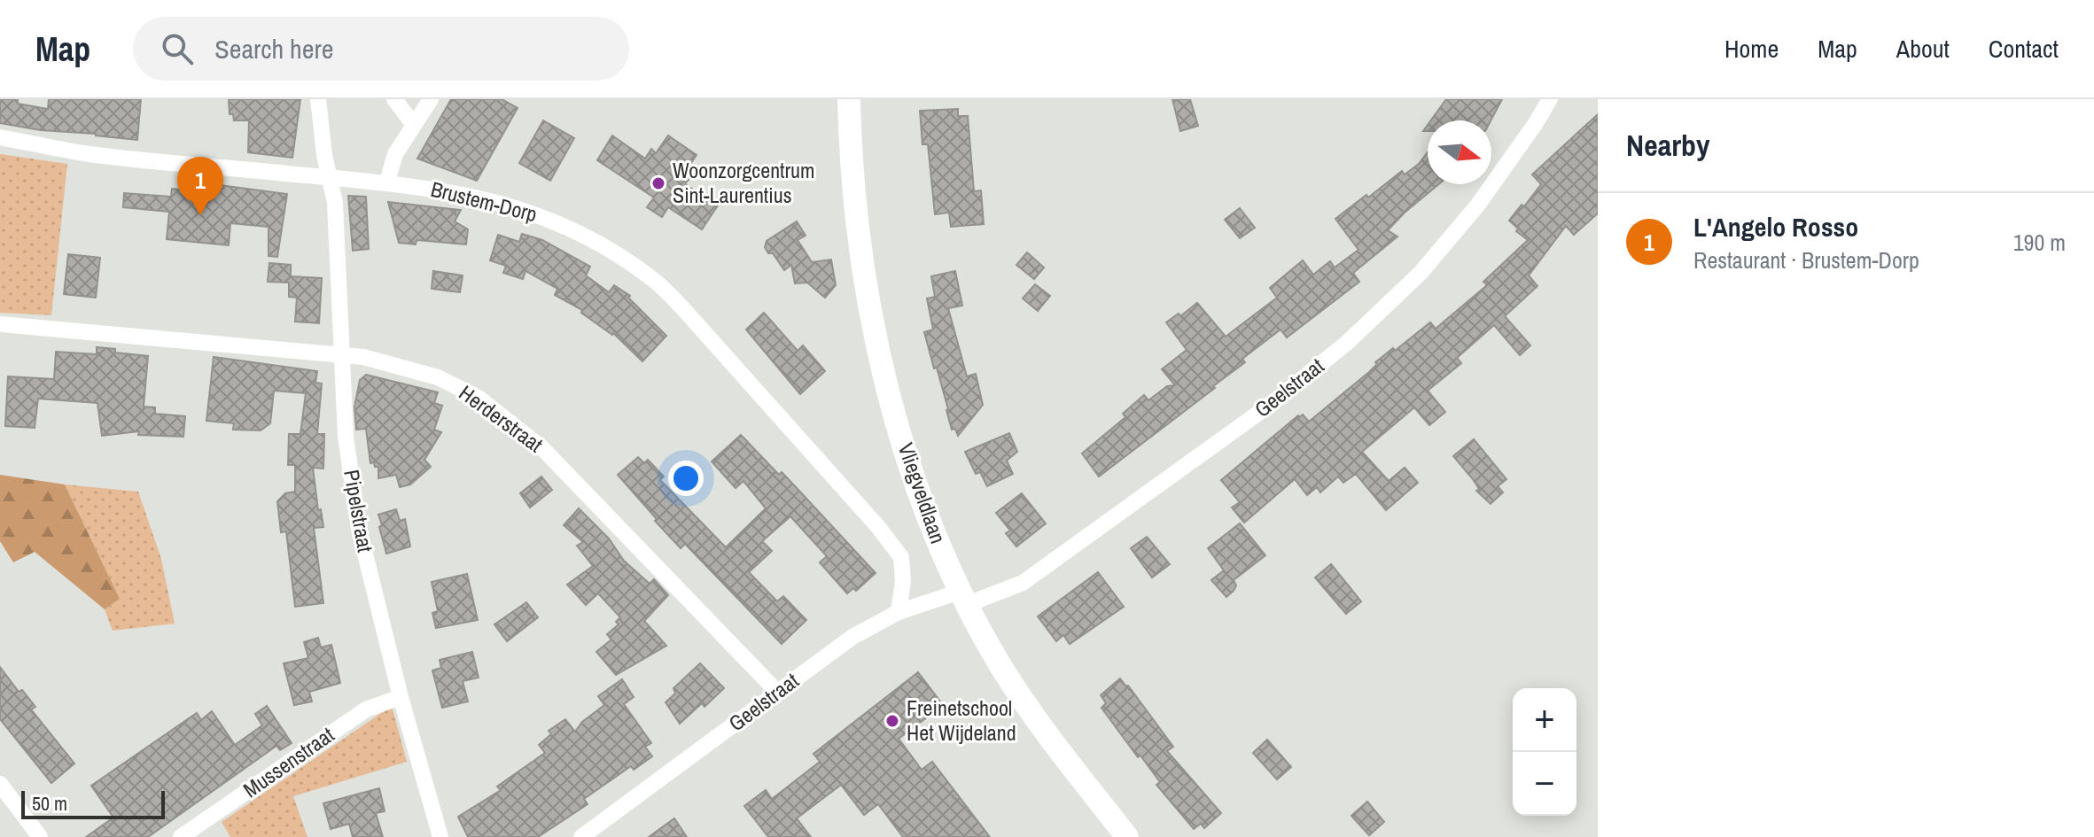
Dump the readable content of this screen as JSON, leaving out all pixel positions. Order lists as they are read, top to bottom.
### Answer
{
  "streets": {
    "main road": ["Vliegveldlaan"],
    "street": [
      "Brustem-Dorp",
      "Geelstraat",
      "Herderstraat",
      "Pipelstraat",
      "Mussenstraat"
    ]
  },
  "crossings": [
    ["Brustem-Dorp", "Geelstraat"],
    ["Brustem-Dorp", "Pipelstraat"],
    ["Geelstraat", "Herderstraat"],
    ["Geelstraat", "Vliegveldlaan"],
    ["Herderstraat", "Pipelstraat"],
    ["Pipelstraat", "Mussenstraat"]
  ],
  "places": ["Woonzorgcentrum Sint-Laurentius", "Freinetschool Het Wijdeland"],
  "scale_bar": "50 m",
  "north": "right",
  "page": {
    "header": "Map",
    "search": "Search here",
    "nav": [
      "Home",
      "Map",
      "About",
      "Contact"
    ],
    "heading": "Nearby",
    "pins": "1",
    "list": [
      {
        "mark": "1",
        "name": "L'Angelo Rosso",
        "note": "Restaurant · Brustem-Dorp",
        "value": "190 m"
      }
    ],
    "map_buttons": ["+", "−"],
    "scale": "50 m"
  }
}
